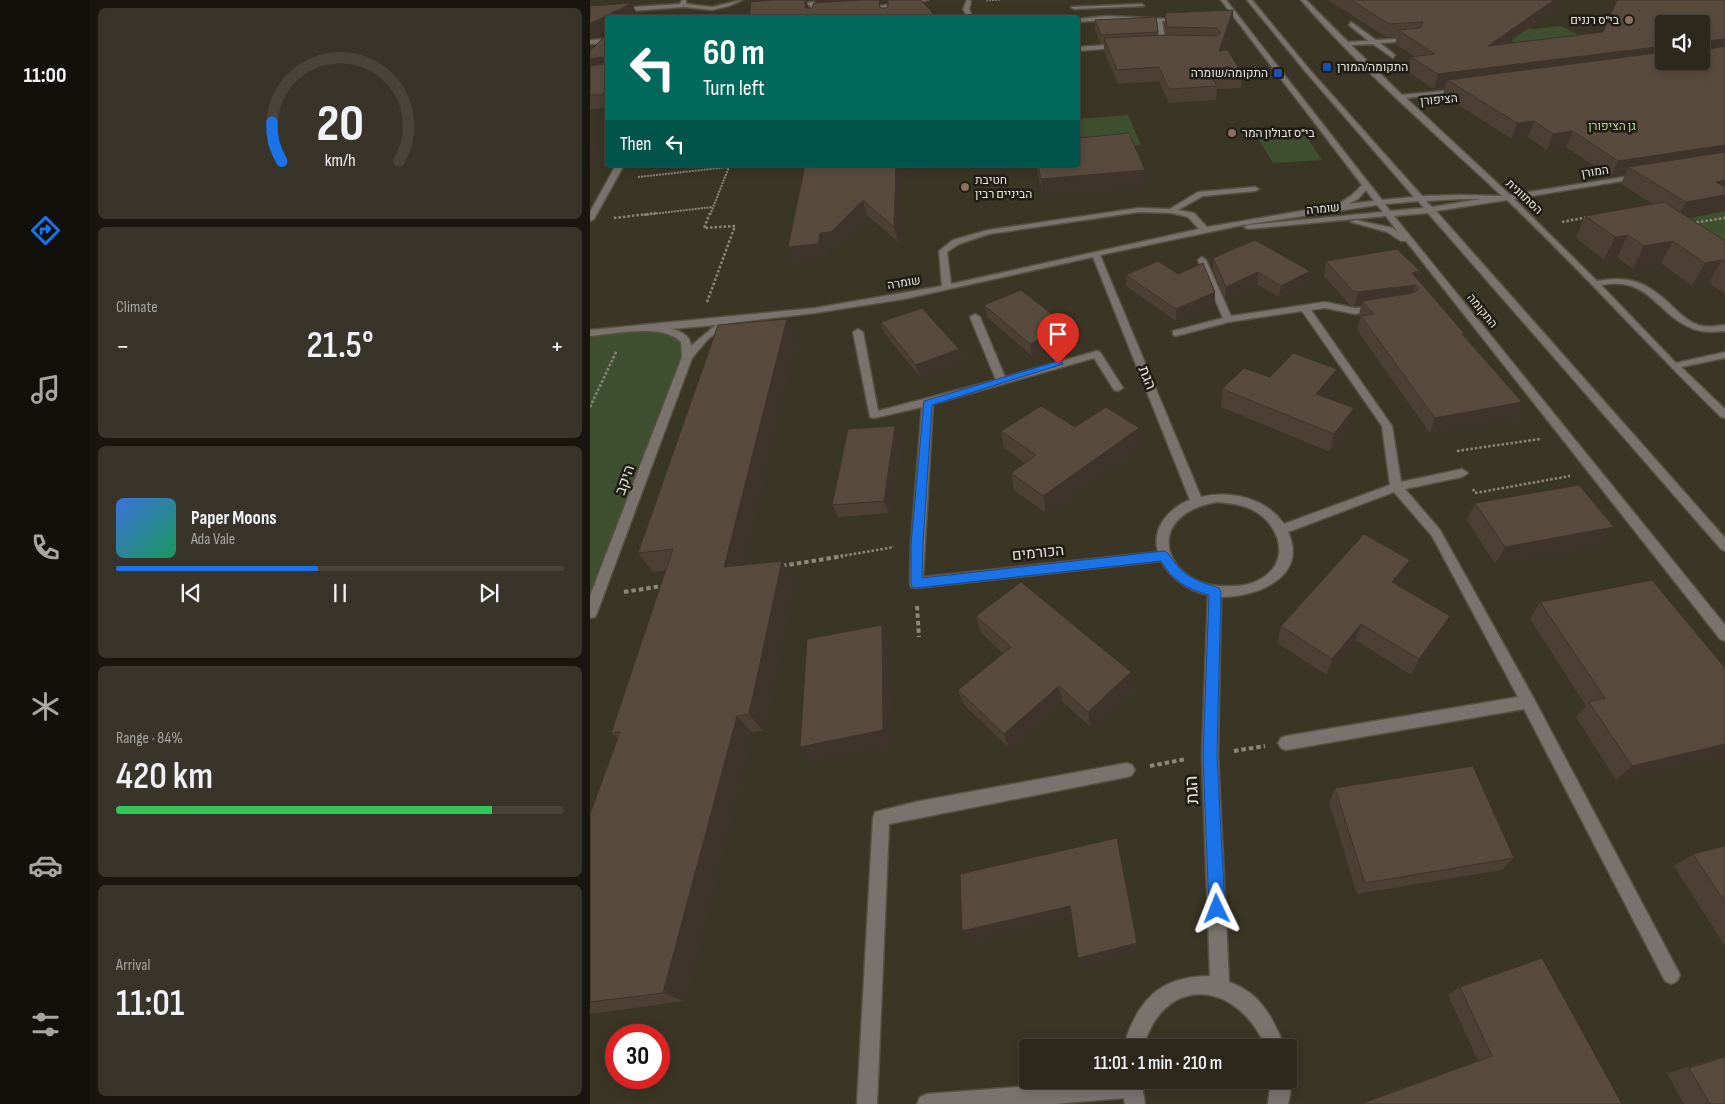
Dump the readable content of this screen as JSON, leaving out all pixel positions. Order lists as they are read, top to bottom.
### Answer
{
  "streets": {
    "street": [
      "המורן",
      "הסתוונית",
      "שומרה",
      "התקומה",
      "הגת",
      "היקב",
      "הכורמים"
    ]
  },
  "crossings": [
    ["המורן", "הסתוונית"],
    ["המורן", "שומרה"],
    ["המורן", "התקומה"],
    ["שומרה", "התקומה"],
    ["שומרה", "הגת"],
    ["שומרה", "היקב"],
    ["הגת", "הכורמים"]
  ],
  "parks": ["גן הציפורן"],
  "places": {
    "other": ["בי\"ס רננים", "בי\"ס זבולון המר", "חטיבת הביניים רבין"],
    "transit": ["התקומה/המורן", "התקומה/שומרה"]
  },
  "page": {
    "tabs": "11:00",
    "turn": ["60 m", "Turn left"],
    "then": "Then",
    "tile": [
      "Climate",
      ["Range · 84%", "420 km"],
      ["Arrival", "11:01"]
    ],
    "heat": ["−", "21.5°", "+"],
    "song": ["Paper Moons", "Ada Vale"],
    "limit": "30",
    "trip": "11:01 · 1 min · 210 m",
    "gauge": ["20", "km/h"]
  }
}
